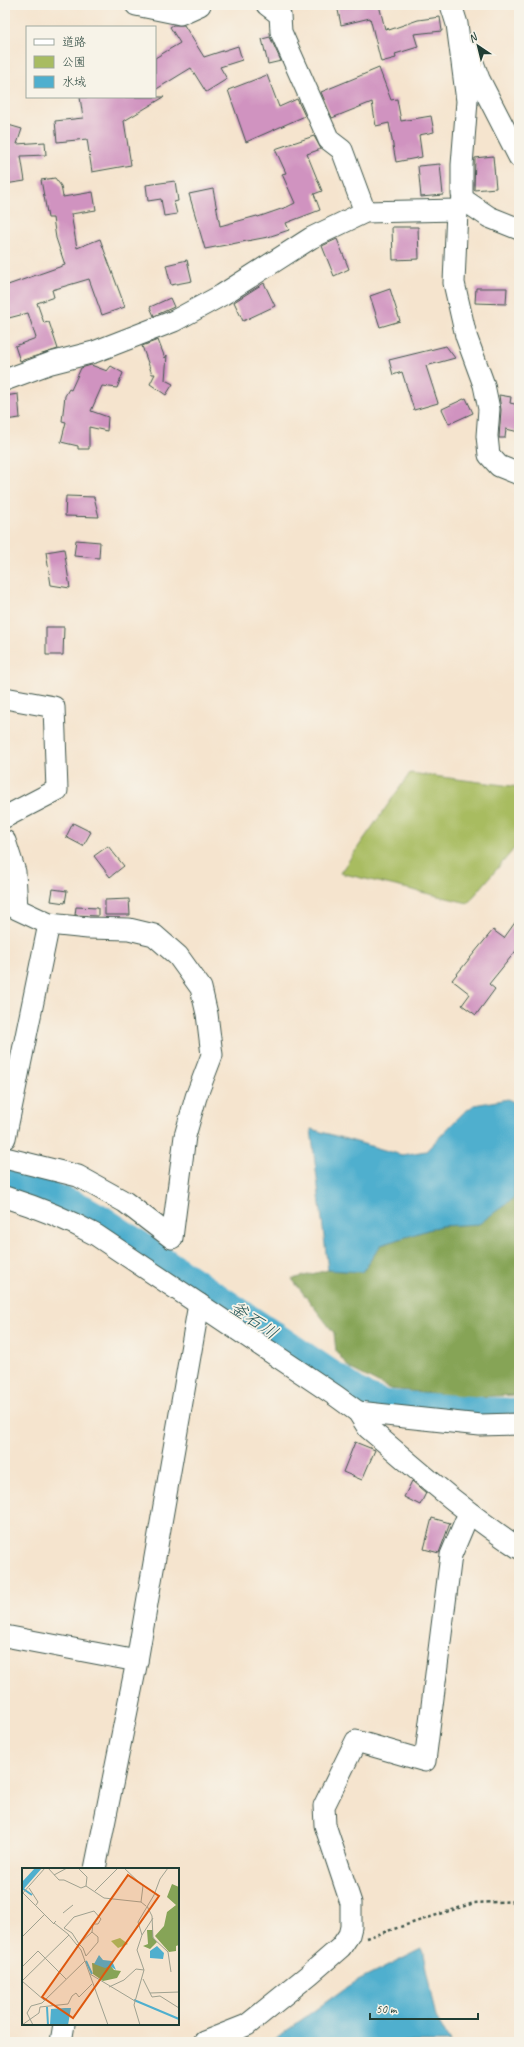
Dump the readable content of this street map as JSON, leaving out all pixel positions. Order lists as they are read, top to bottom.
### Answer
{
  "water": ["釜石川"],
  "legend": ["道路", "公園", "水域"],
  "scale_bar": "50 m",
  "north": "top left"
}
